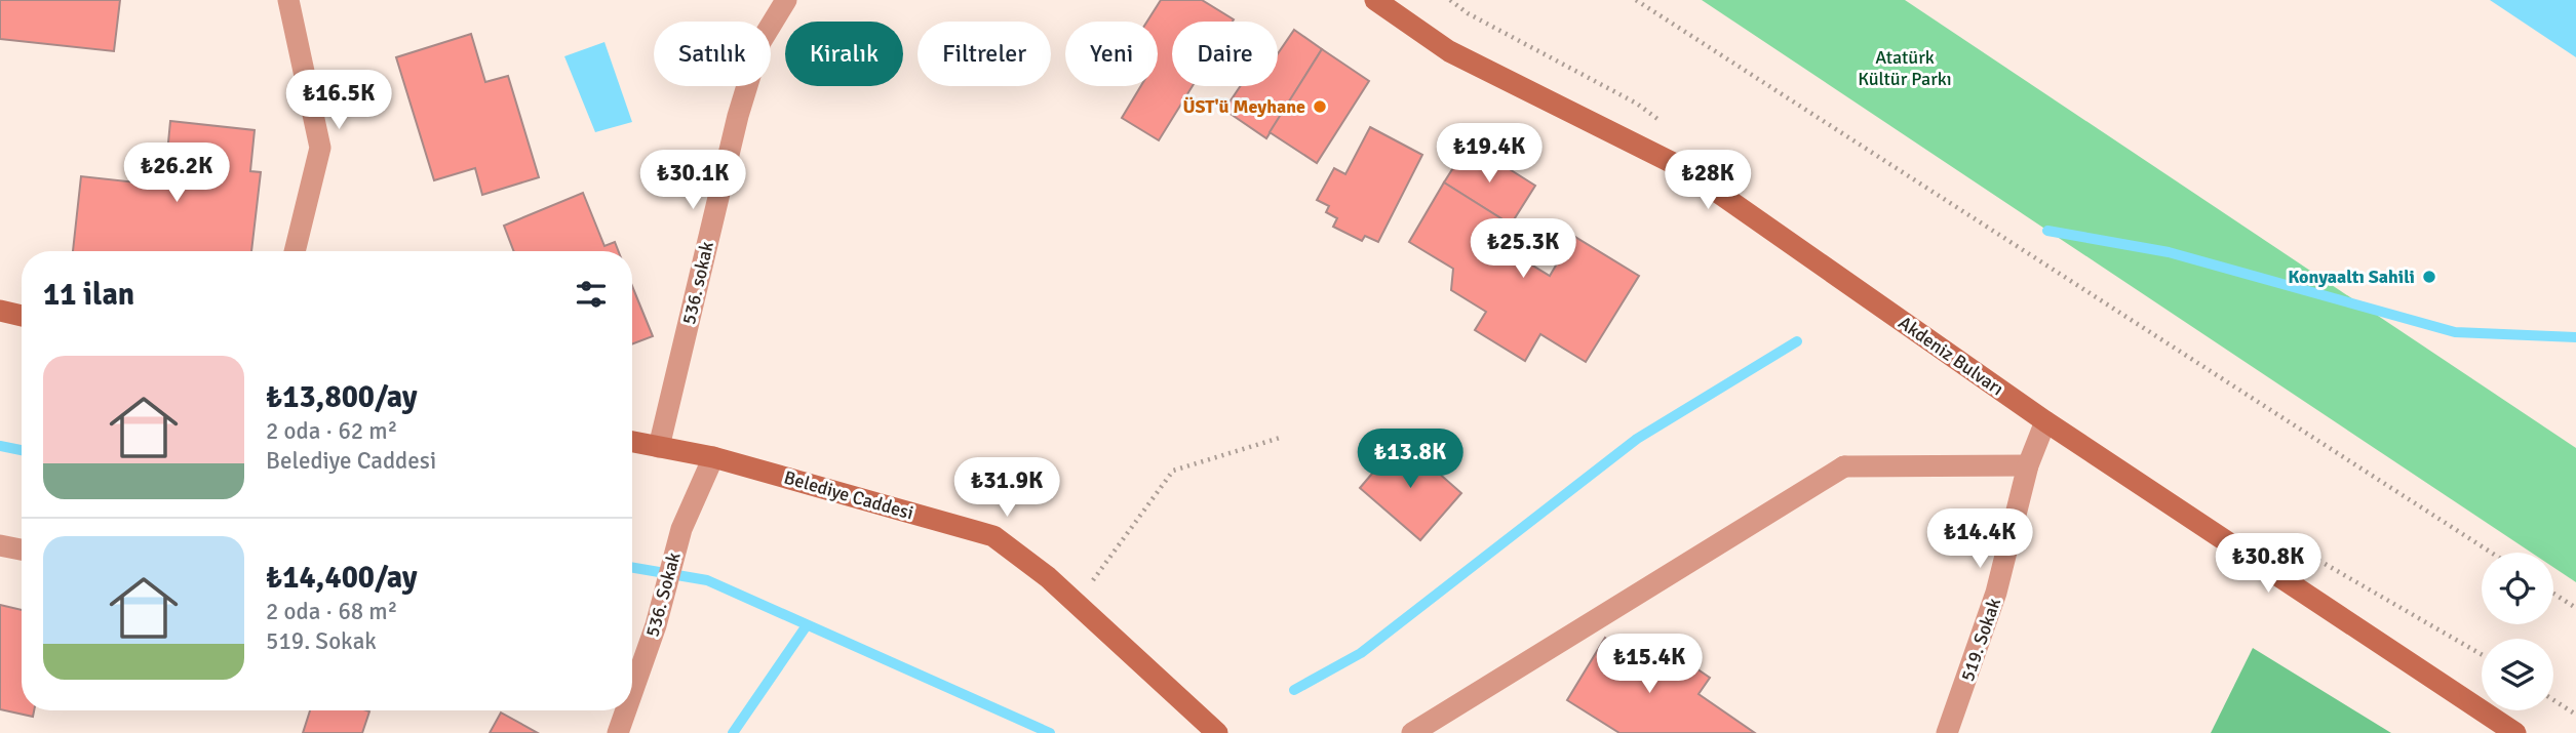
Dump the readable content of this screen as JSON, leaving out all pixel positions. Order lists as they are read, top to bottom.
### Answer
{
  "streets": {
    "main road": ["Akdeniz Bulvarı", "Belediye Caddesi"],
    "street": ["536. sokak", "536. Sokak", "519. Sokak"]
  },
  "crossings": [
    ["536. sokak", "Belediye Caddesi"],
    ["Akdeniz Bulvarı", "519. Sokak"],
    ["Belediye Caddesi", "536. Sokak"]
  ],
  "parks": ["Atatürk Kültür Parkı"],
  "places": ["ÜST'ü Meyhane", "Konyaaltı Sahili"],
  "page": {
    "chip": [
      "Satılık",
      "Kiralık",
      "Filtreler",
      "Yeni",
      "Daire"
    ],
    "price": [
      "₺16.5K",
      "₺19.4K",
      "₺26.2K",
      "₺30.1K",
      "₺28K",
      "₺25.3K",
      "₺13.8K",
      "₺31.9K",
      "₺14.4K",
      "₺30.8K",
      "₺15.4K"
    ],
    "heading": "11 ilan",
    "list": [
      {
        "name": "₺13,800/ay",
        "note": "2 oda · 62 m² · Belediye Caddesi"
      },
      {
        "name": "₺14,400/ay",
        "note": "2 oda · 68 m² · 519. Sokak"
      }
    ]
  }
}
